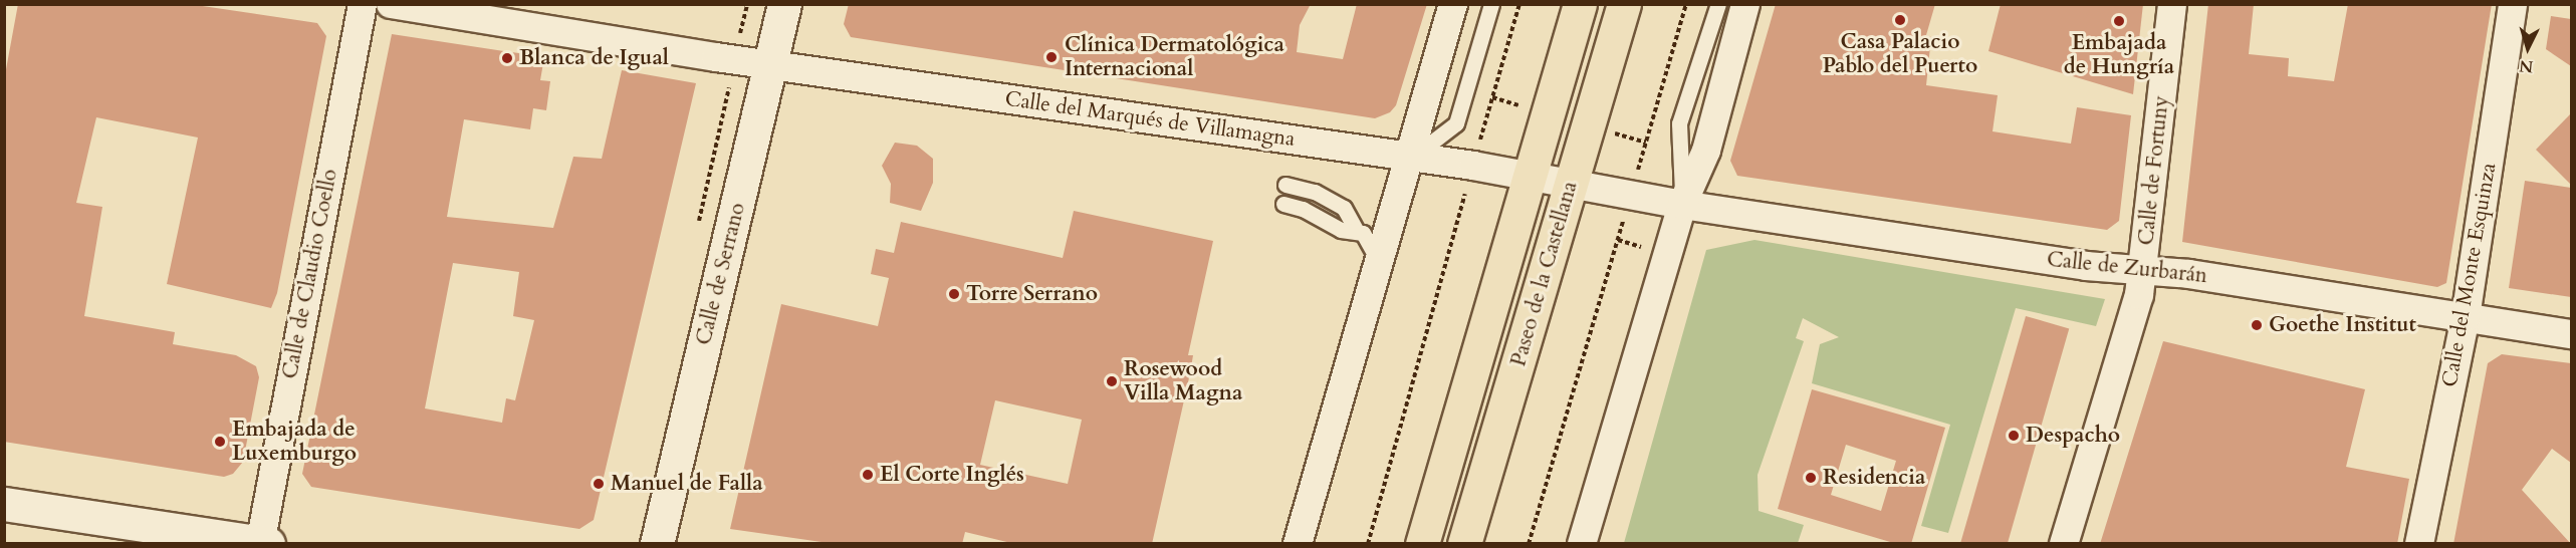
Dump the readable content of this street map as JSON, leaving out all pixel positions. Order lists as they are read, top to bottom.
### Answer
{
  "streets": {
    "highway": ["Paseo de la Castellana"],
    "main road": ["Calle de Serrano"],
    "street": [
      "Calle del Marqués de Villamagna",
      "Calle de Fortuny",
      "Calle de Zurbarán",
      "Calle de Claudio Coello",
      "Calle del Monte Esquinza"
    ]
  },
  "crossings": [
    ["Calle del Marqués de Villamagna", "Calle de Zurbarán"],
    ["Calle del Marqués de Villamagna", "Calle de Serrano"],
    ["Calle del Marqués de Villamagna", "Paseo de la Castellana"],
    ["Calle de Fortuny", "Calle de Zurbarán"],
    ["Calle de Zurbarán", "Calle del Monte Esquinza"]
  ],
  "places": [
    "Casa Palacio Pablo del Puerto",
    "Embajada de Hungría",
    "Clínica Dermatológica Internacional",
    "Blanca de Igual",
    "Torre Serrano",
    "Goethe Institut",
    "Rosewood Villa Magna",
    "Despacho",
    "Embajada de Luxemburgo",
    "El Corte Inglés",
    "Residencia",
    "Manuel de Falla"
  ],
  "north": "bottom"
}
